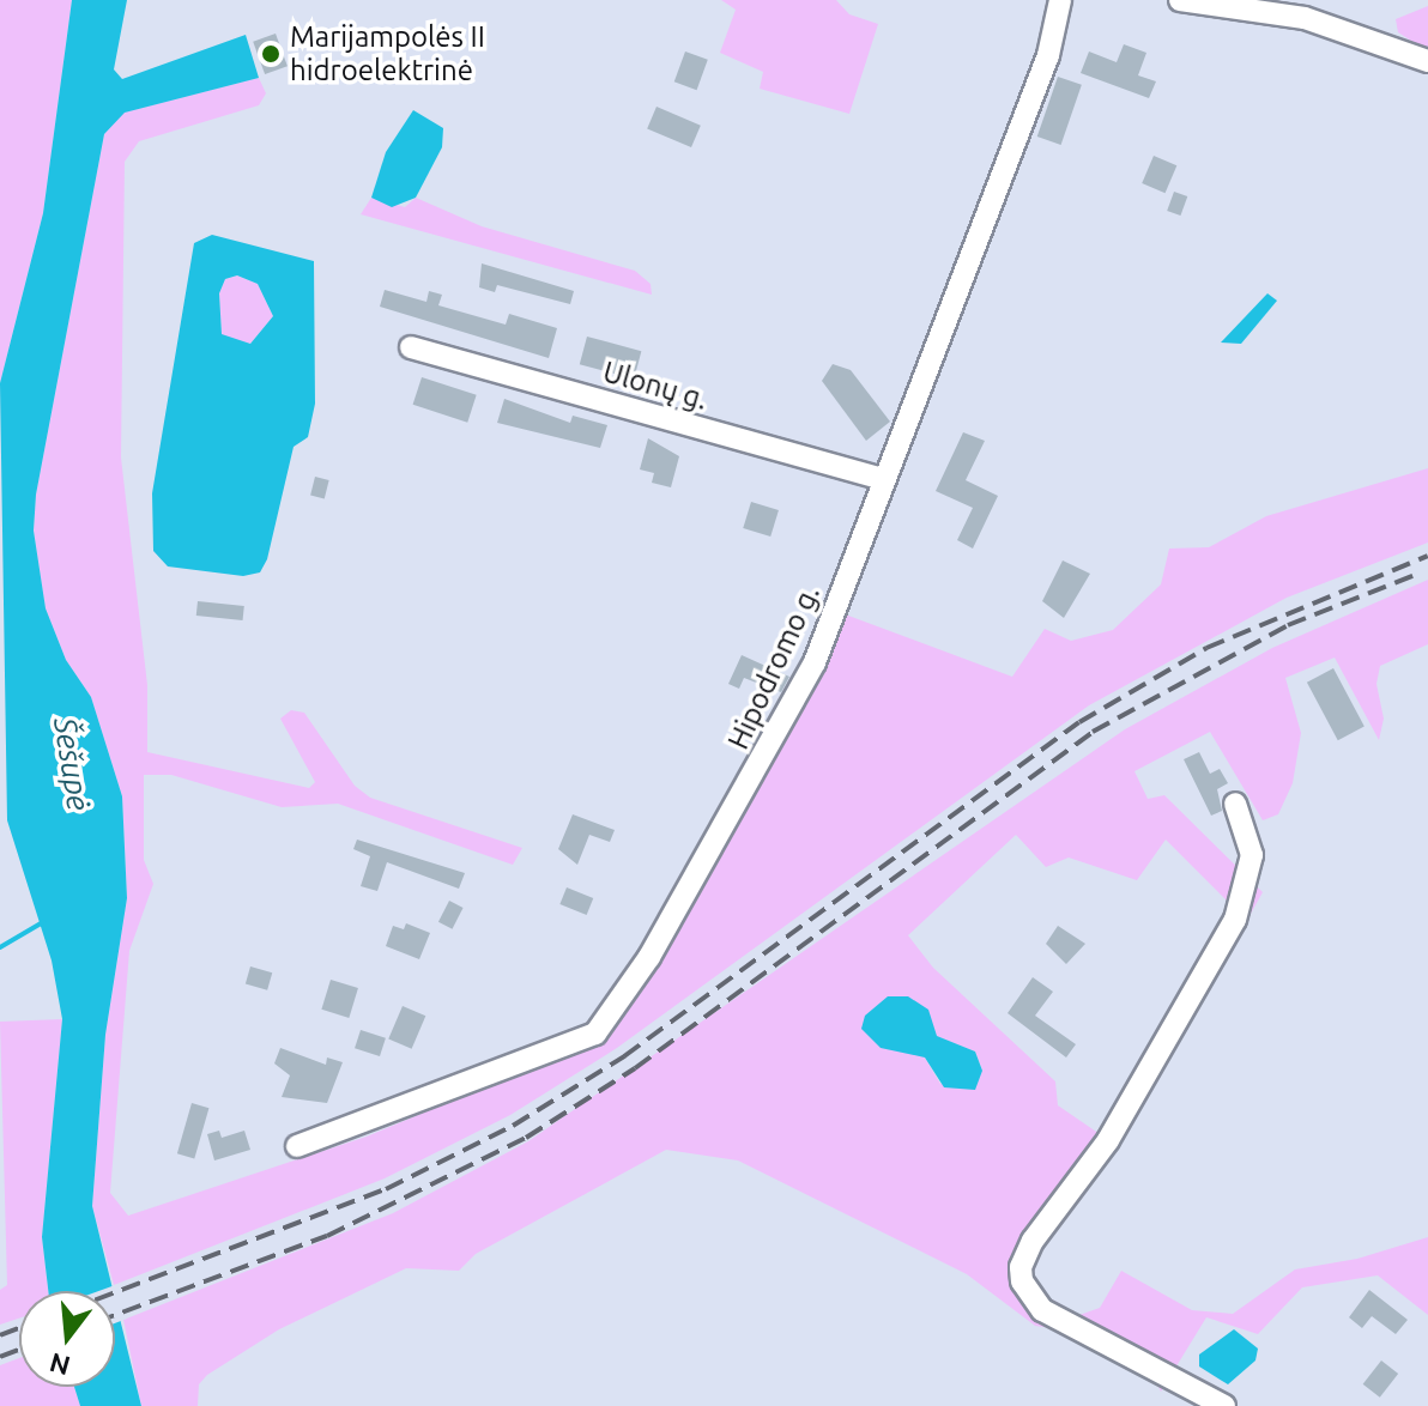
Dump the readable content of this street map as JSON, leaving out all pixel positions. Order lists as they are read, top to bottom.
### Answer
{
  "streets": {
    "street": ["Ulonų g.", "Hipodromo g."]
  },
  "crossings": [
    ["Ulonų g.", "Hipodromo g."]
  ],
  "water": ["Šešupė"],
  "places": ["Marijampolės II hidroelektrinė"],
  "north": "bottom"
}
